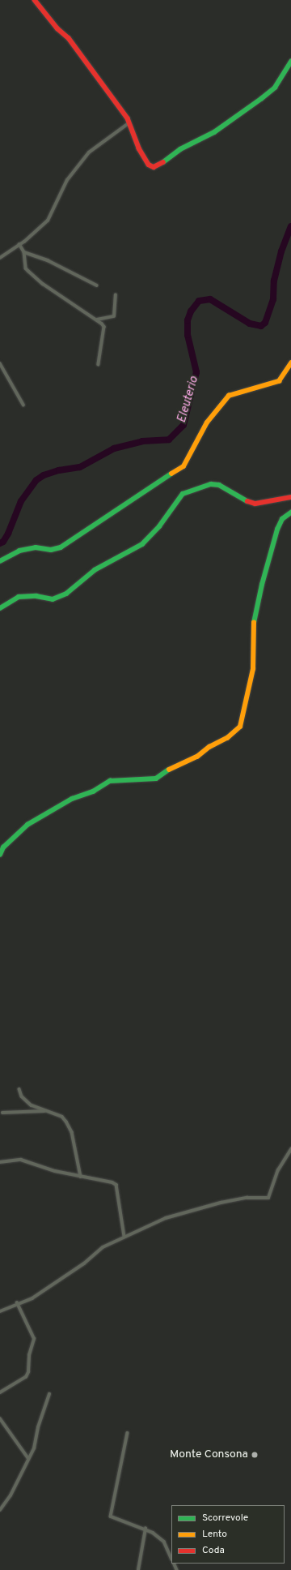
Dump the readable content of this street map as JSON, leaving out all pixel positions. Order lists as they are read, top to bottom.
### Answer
{
  "water": ["Eleuterio"],
  "places": ["Monte Consona"],
  "legend": ["Scorrevole", "Lento", "Coda"]
}
